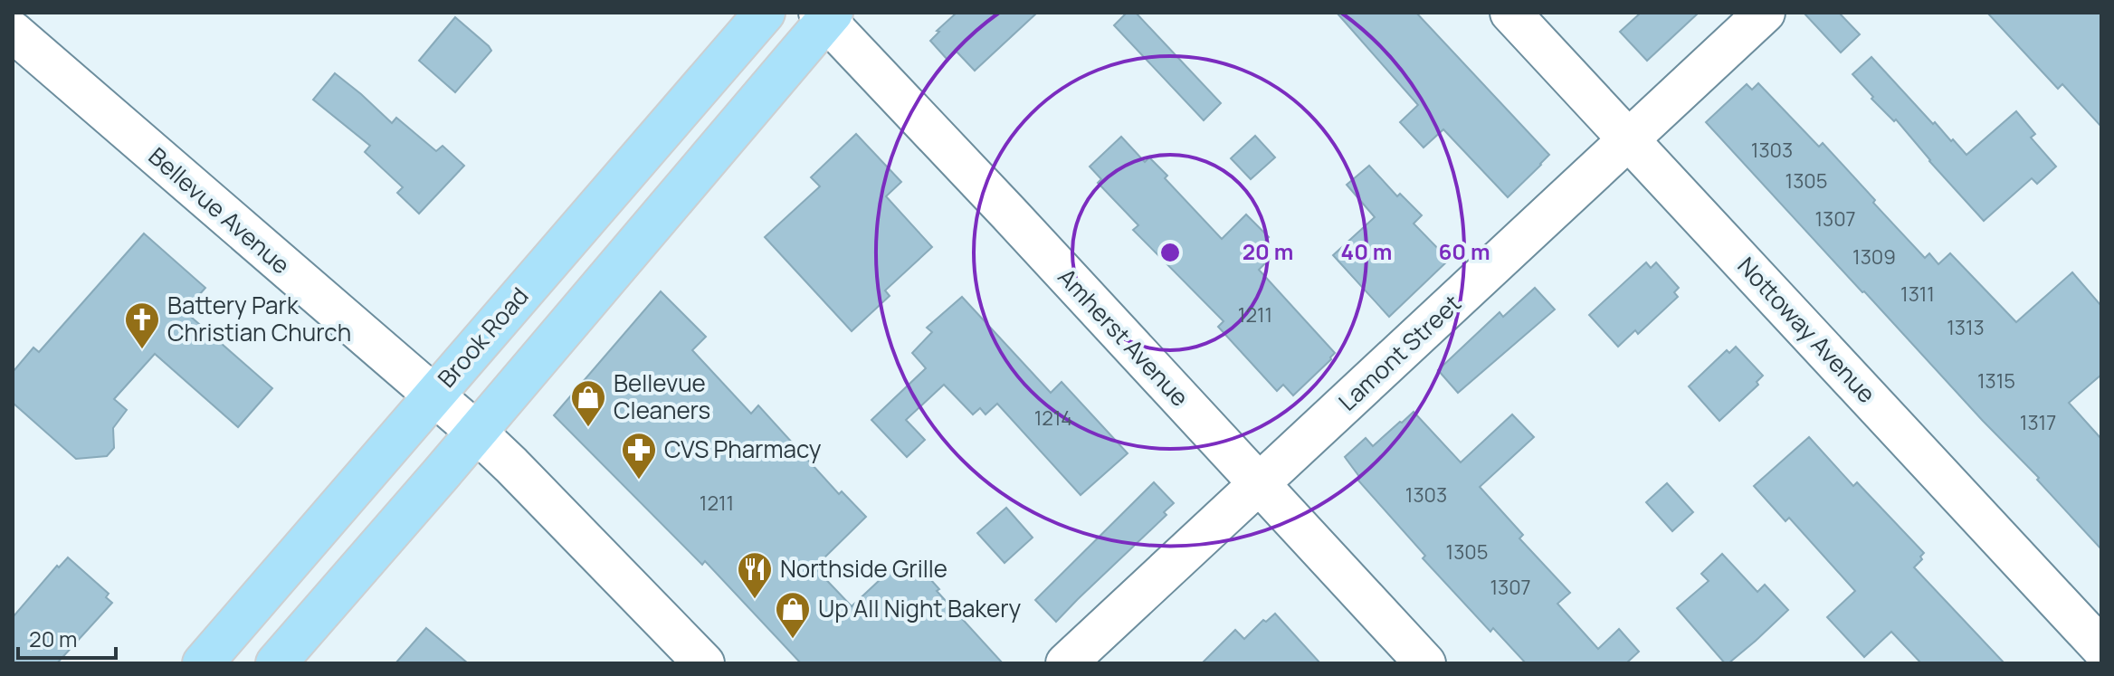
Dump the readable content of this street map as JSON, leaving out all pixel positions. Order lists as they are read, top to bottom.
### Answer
{
  "streets": {
    "main road": ["Brook Road"],
    "street": [
      "Bellevue Avenue",
      "Nottoway Avenue",
      "Amherst Avenue",
      "Lamont Street"
    ]
  },
  "crossings": [
    ["Bellevue Avenue", "Brook Road"],
    ["Nottoway Avenue", "Lamont Street"],
    ["Amherst Avenue", "Lamont Street"]
  ],
  "places": {
    "church": ["Battery Park Christian Church"],
    "shop": ["Bellevue Cleaners", "Up All Night Bakery"],
    "pharmacy": ["CVS Pharmacy"],
    "restaurant": ["Northside Grille"]
  },
  "house_numbers": [
    "1303",
    "1305",
    "1307",
    "1309",
    "1311",
    "1211",
    "1313",
    "1315",
    "1214",
    "1317",
    "1303",
    "1211",
    "1305",
    "1307"
  ],
  "scale_bar": "20 m",
  "rings": ["20 m", "40 m", "60 m"]
}
